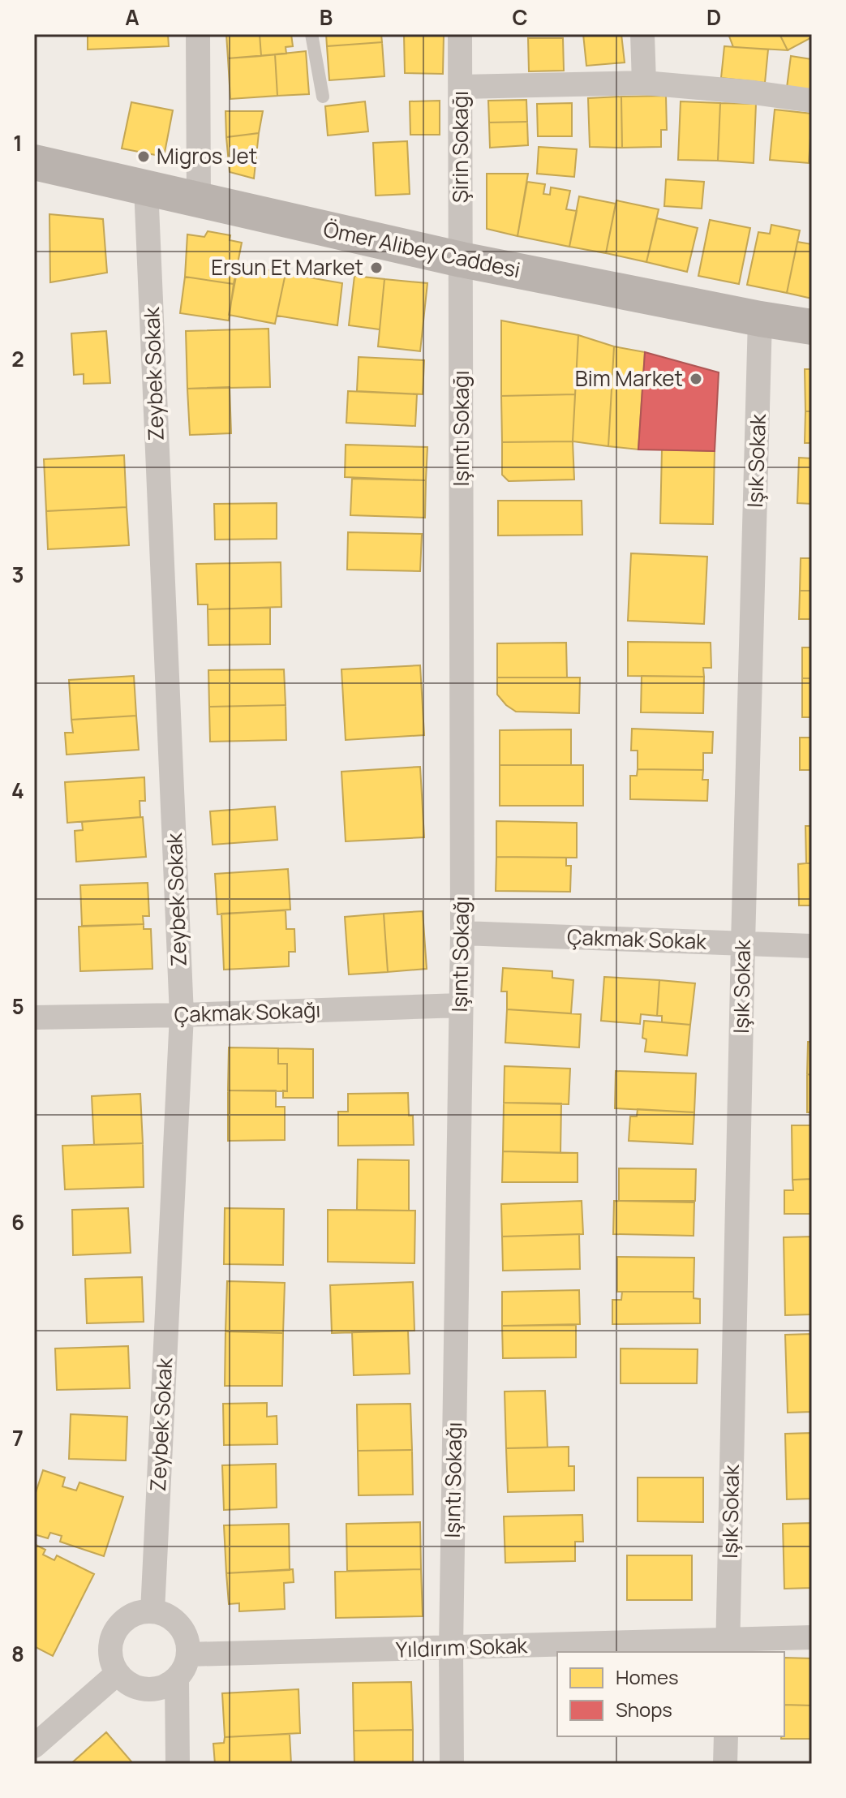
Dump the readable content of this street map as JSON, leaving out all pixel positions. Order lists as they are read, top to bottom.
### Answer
{
  "streets": {
    "main road": ["Ömer Alibey Caddesi"],
    "street": [
      "Şirin Sokağı",
      "Zeybek Sokak",
      "Işıntı Sokağı",
      "Işık Sokak",
      "Çakmak Sokak",
      "Çakmak Sokağı",
      "Yıldırım Sokak"
    ]
  },
  "crossings": [
    ["Şirin Sokağı", "Ömer Alibey Caddesi"],
    ["Şirin Sokağı", "Işıntı Sokağı"],
    ["Ömer Alibey Caddesi", "Zeybek Sokak"],
    ["Ömer Alibey Caddesi", "Işıntı Sokağı"],
    ["Ömer Alibey Caddesi", "Işık Sokak"],
    ["Zeybek Sokak", "Çakmak Sokağı"],
    ["Zeybek Sokak", "Yıldırım Sokak"],
    ["Işıntı Sokağı", "Çakmak Sokak"],
    ["Işıntı Sokağı", "Çakmak Sokağı"],
    ["Işıntı Sokağı", "Yıldırım Sokak"],
    ["Işık Sokak", "Çakmak Sokak"],
    ["Işık Sokak", "Yıldırım Sokak"]
  ],
  "places": ["Migros Jet", "Ersun Et Market", "Bim Market"],
  "legend": ["Homes", "Shops"],
  "grid": {
    "columns": [
      "A",
      "B",
      "C",
      "D"
    ],
    "rows": [
      "1",
      "2",
      "3",
      "4",
      "5",
      "6",
      "7",
      "8"
    ]
  }
}
